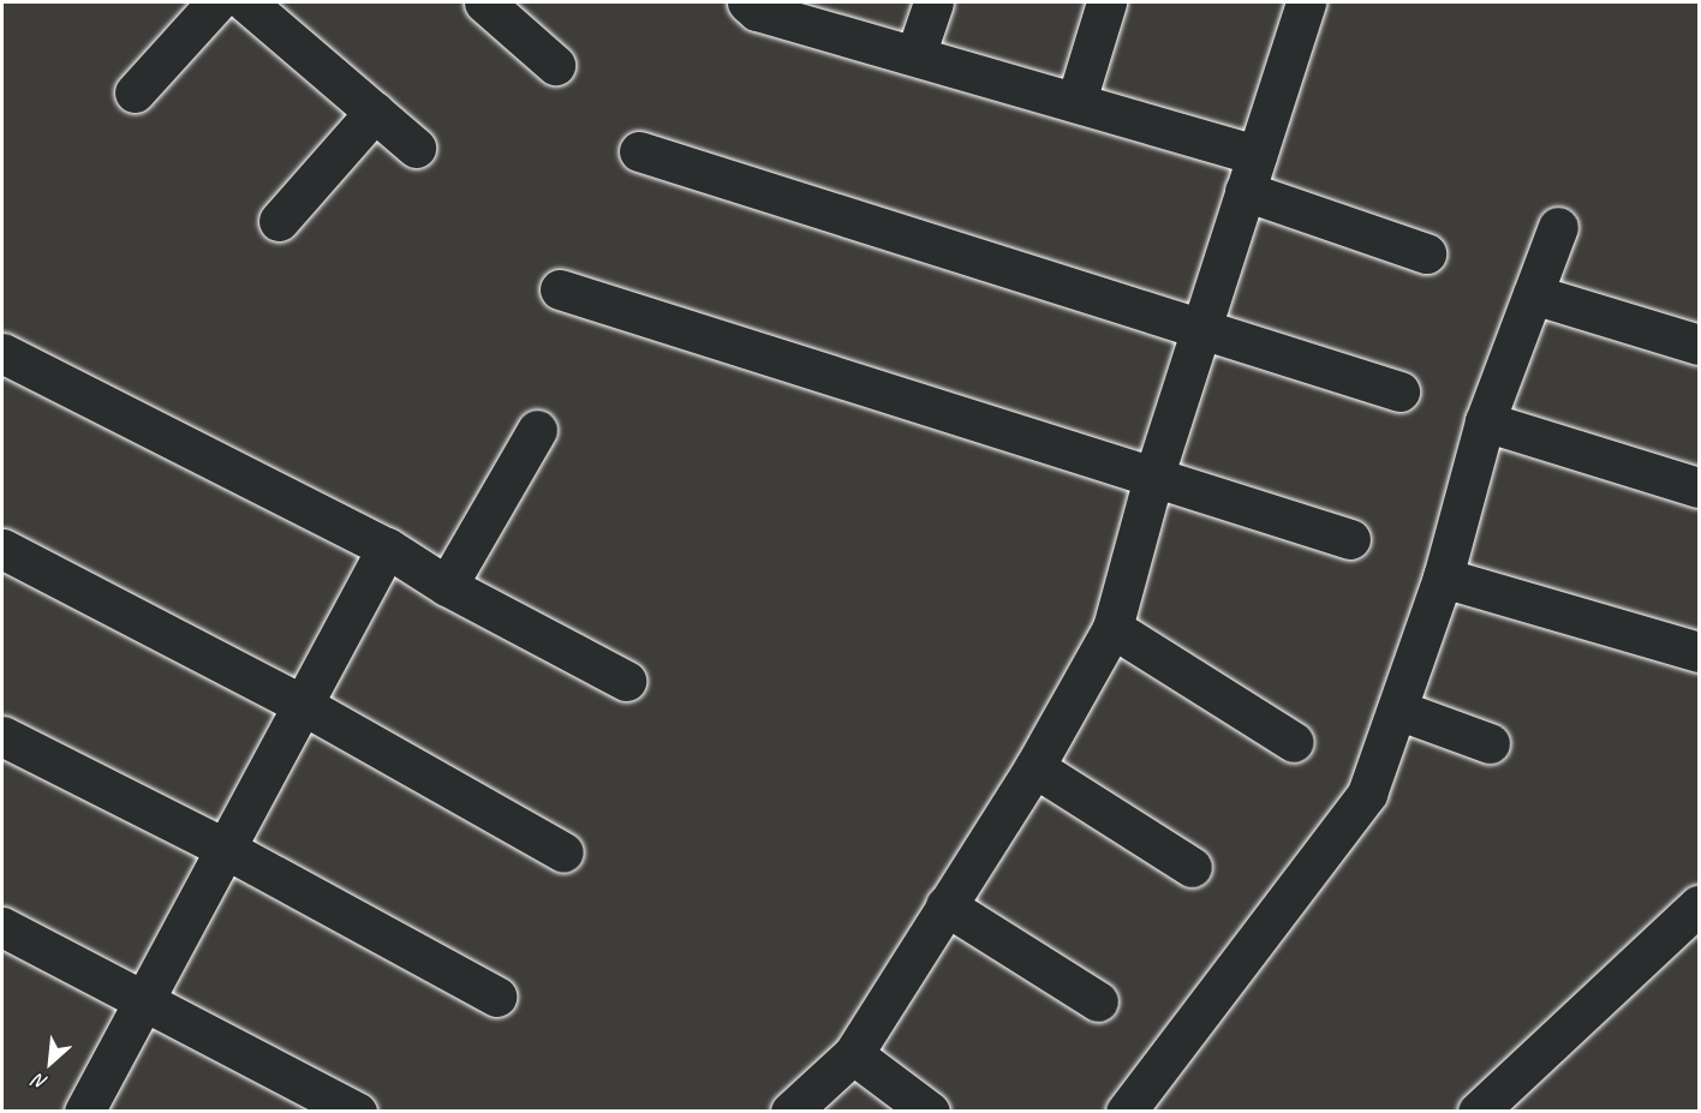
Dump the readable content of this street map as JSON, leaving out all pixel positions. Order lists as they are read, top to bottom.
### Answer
{
  "north": "bottom left"
}
